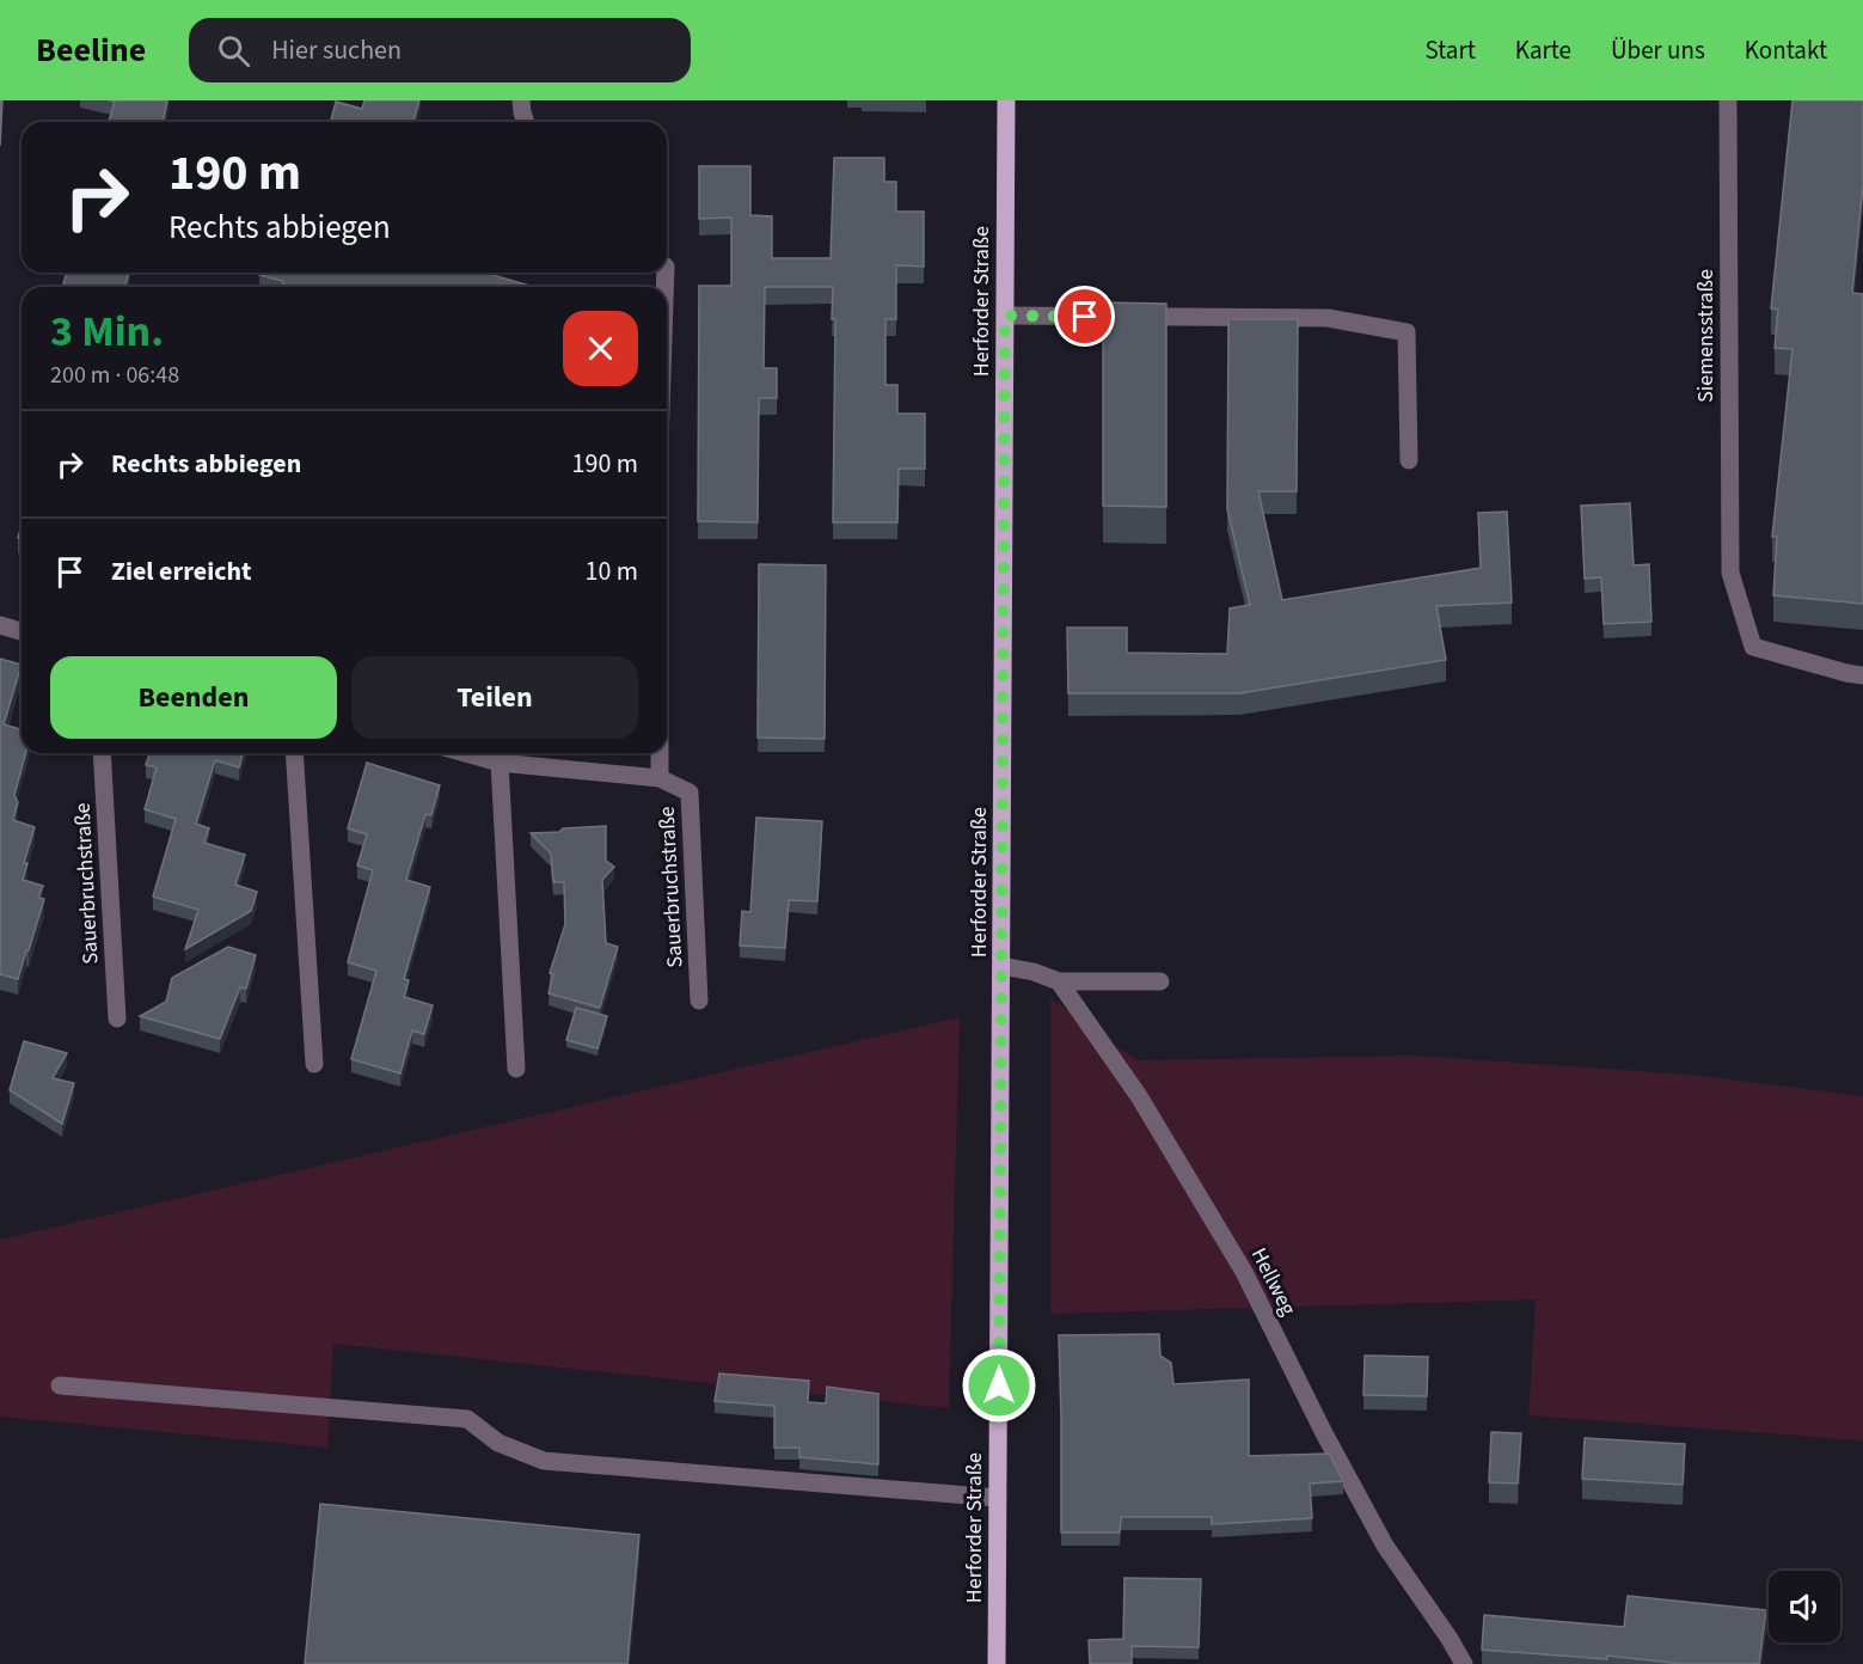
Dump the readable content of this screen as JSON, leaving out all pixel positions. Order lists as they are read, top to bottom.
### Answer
{
  "streets": {
    "main road": ["Herforder Straße"],
    "street": ["Siemensstraße", "Sauerbruchstraße", "Hellweg"]
  },
  "page": {
    "header": "Beeline",
    "search": "Hier suchen",
    "nav": [
      "Start",
      "Karte",
      "Über uns",
      "Kontakt"
    ],
    "turn": ["190 m", "Rechts abbiegen"],
    "heading": ["3 Min.", "200 m · 06:48"],
    "list": [
      {
        "name": "Rechts abbiegen",
        "value": "190 m"
      },
      {
        "name": "Ziel erreicht",
        "value": "10 m"
      }
    ],
    "buttons": ["Beenden", "Teilen"]
  }
}
